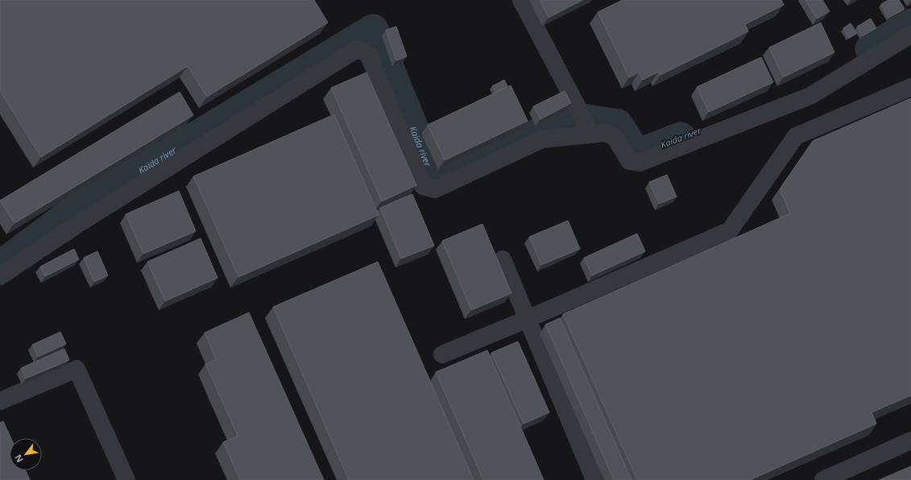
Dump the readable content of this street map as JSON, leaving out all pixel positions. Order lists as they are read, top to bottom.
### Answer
{
  "water": ["Kaida river"],
  "north": "bottom left"
}
